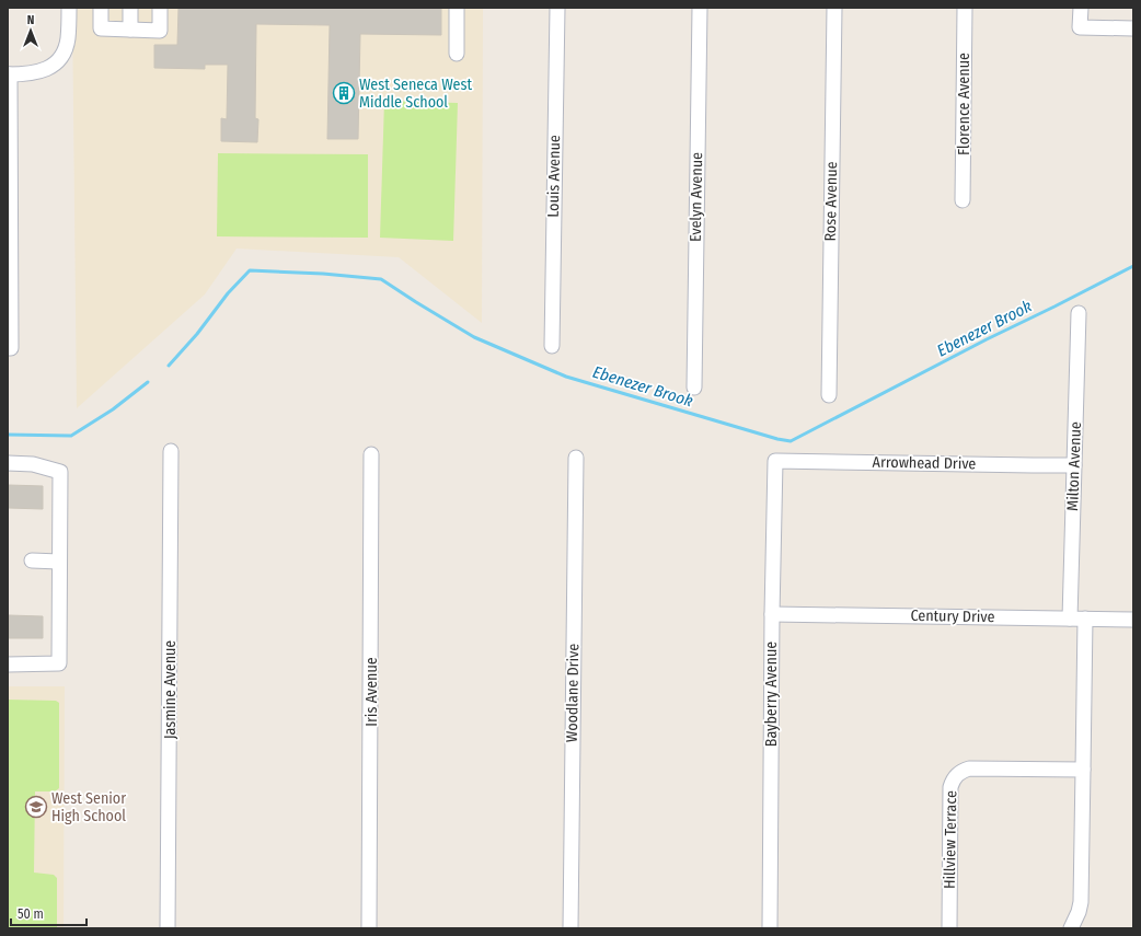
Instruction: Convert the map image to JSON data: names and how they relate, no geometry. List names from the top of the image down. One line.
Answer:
{"streets":{"street":["Florence Avenue","Louis Avenue","Evelyn Avenue","Rose Avenue","Arrowhead Drive","Milton Avenue","Century Drive","Jasmine Avenue","Iris Avenue","Woodlane Drive","Bayberry Avenue","Hillview Terrace"]},"crossings":[["Arrowhead Drive","Milton Avenue"],["Arrowhead Drive","Bayberry Avenue"],["Milton Avenue","Century Drive"],["Century Drive","Bayberry Avenue"]],"water":["Ebenezer Brook"],"places":{"building":["West Seneca West Middle School"],"school or university":["West Senior High School"]},"scale_bar":"50 m","north":"top"}
